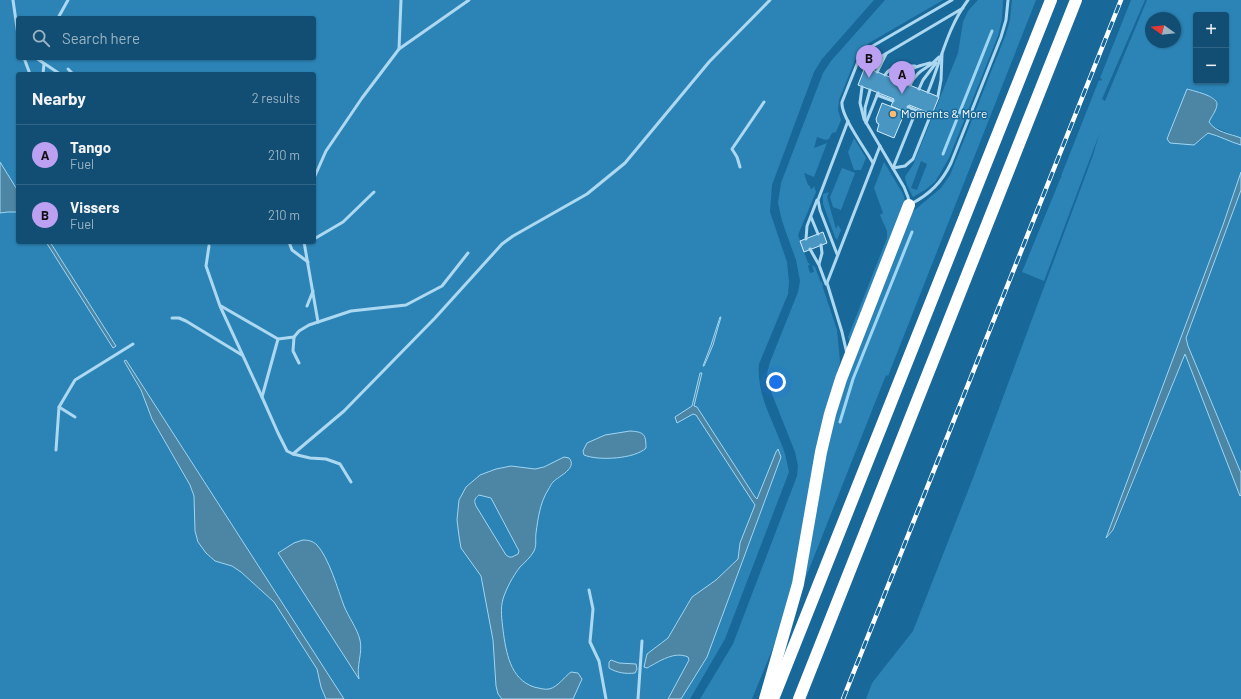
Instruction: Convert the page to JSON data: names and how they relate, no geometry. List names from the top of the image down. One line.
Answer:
{"places":["Moments & More"],"north":"left","page":{"map_buttons":["+","−"],"search":"Search here","pins":["B","A"],"heading":["Nearby","2 results"],"list":[{"mark":"A","name":"Tango","note":"Fuel","value":"210 m"},{"mark":"B","name":"Vissers","note":"Fuel","value":"210 m"}]}}
